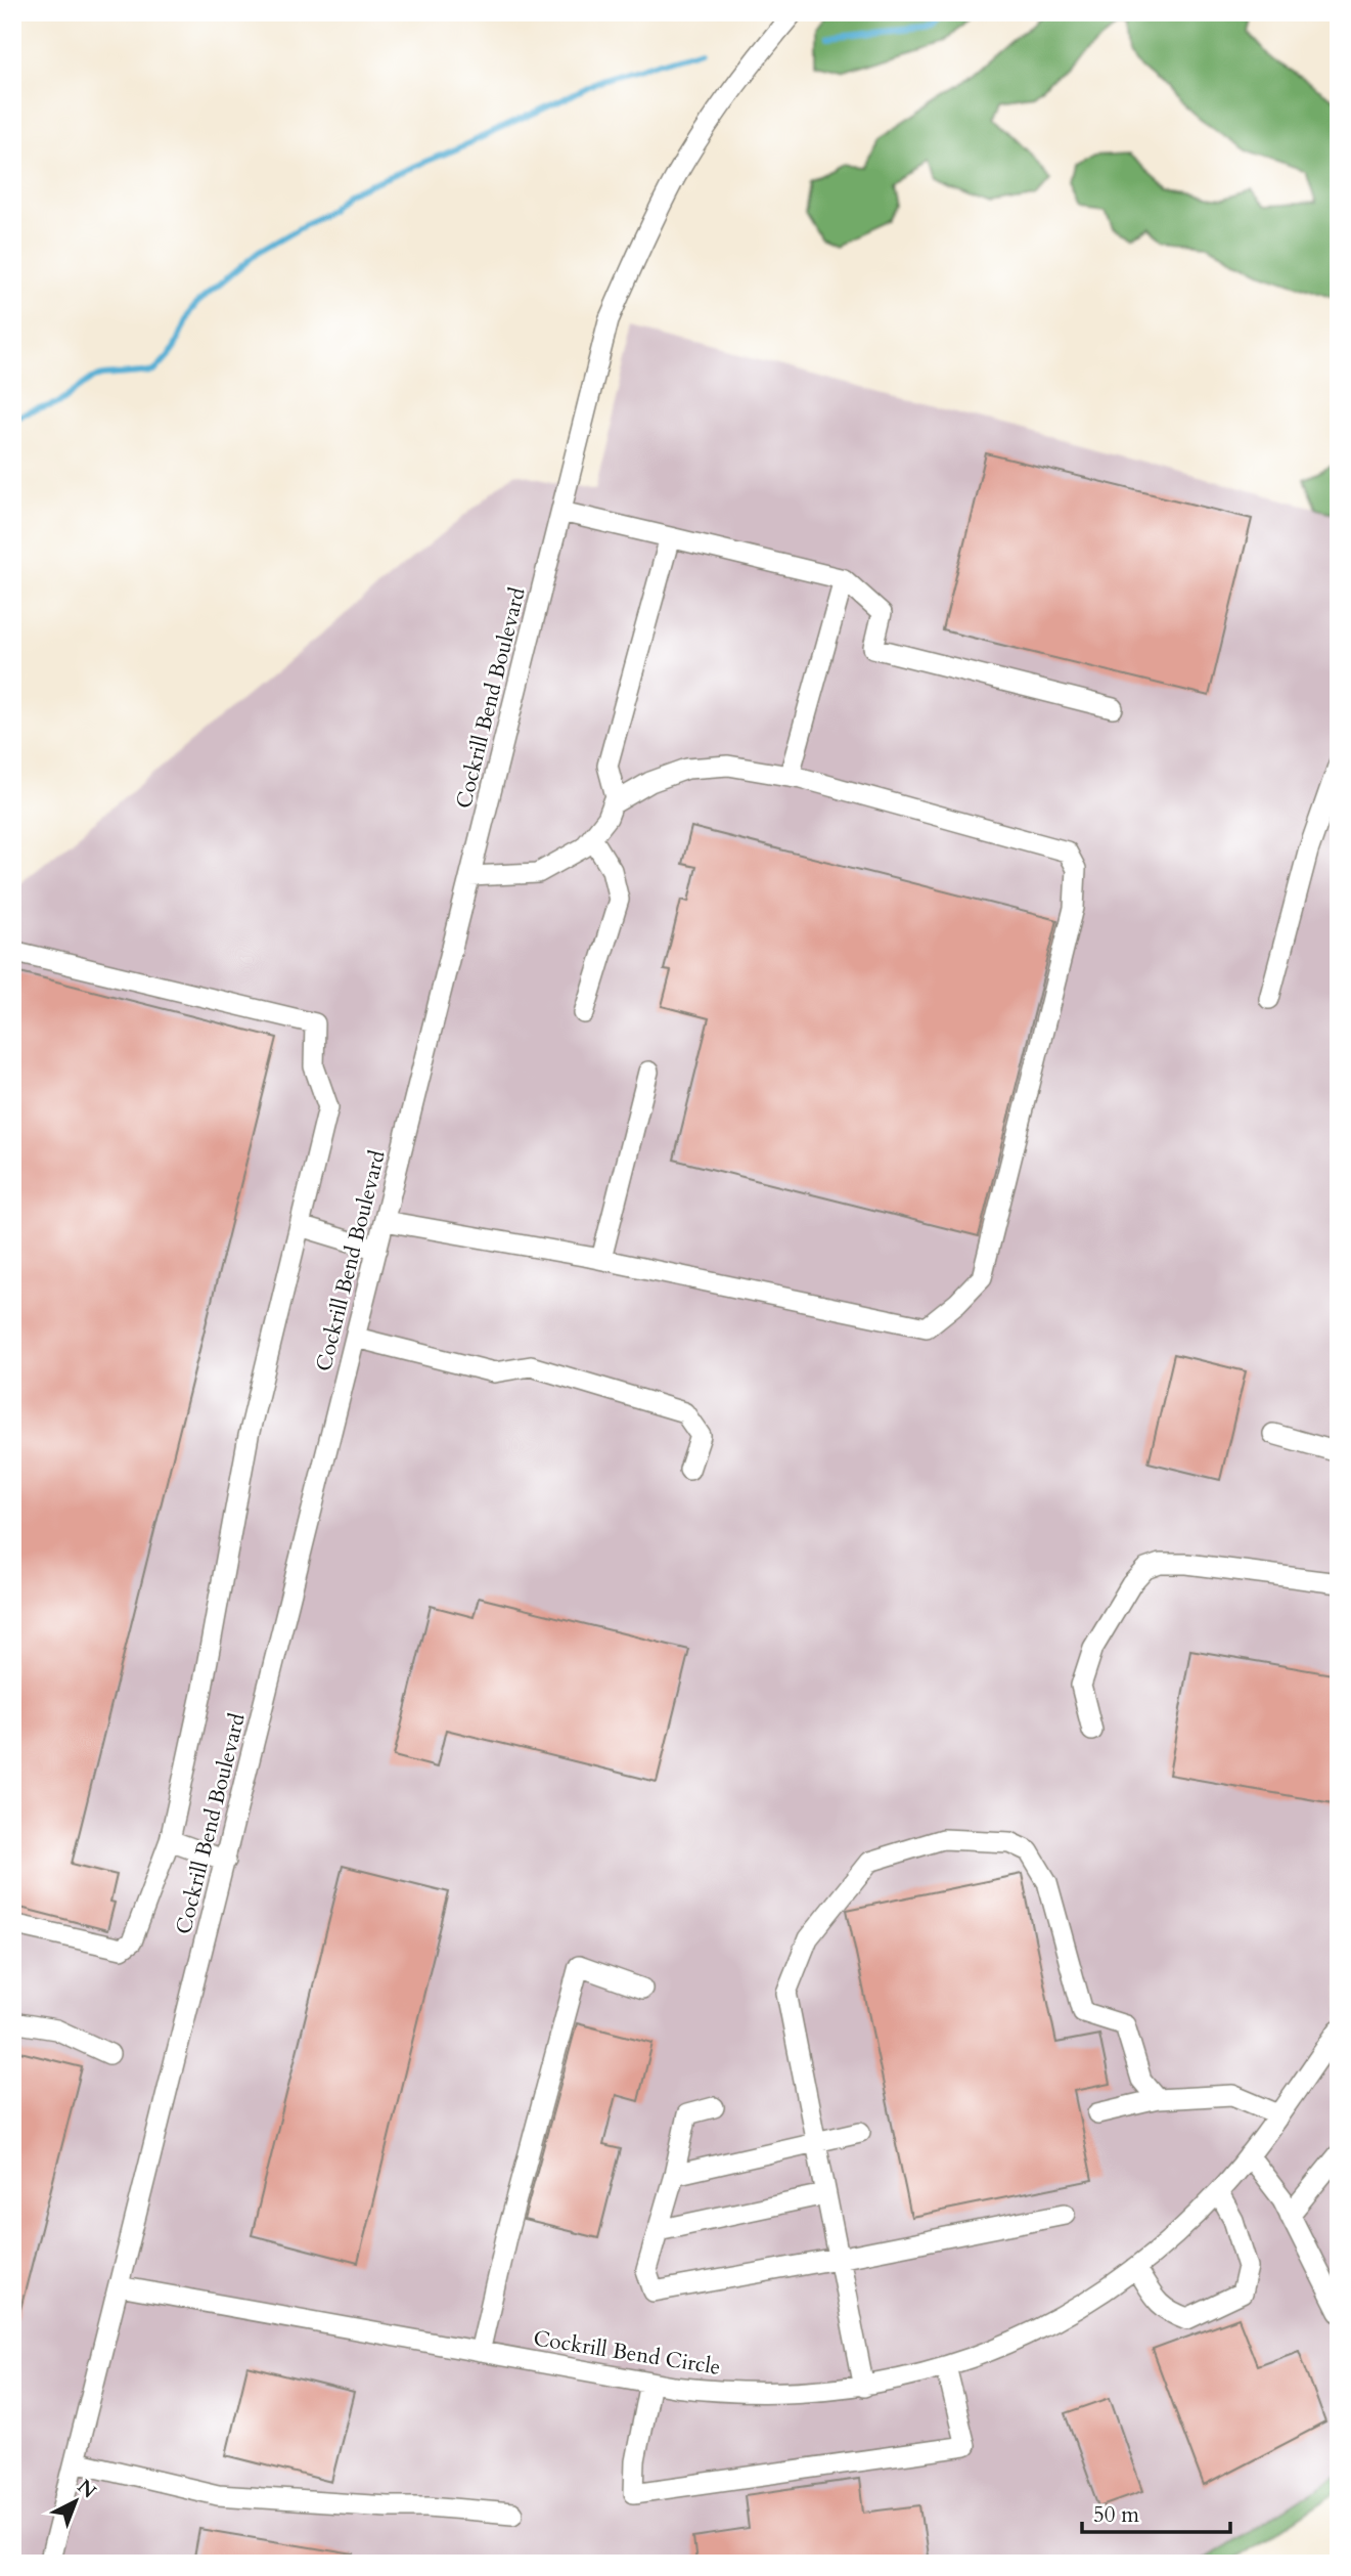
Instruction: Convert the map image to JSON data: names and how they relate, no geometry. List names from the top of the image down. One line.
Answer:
{"streets":{"street":["Cockrill Bend Boulevard","Cockrill Bend Circle"]},"crossings":[["Cockrill Bend Boulevard","Cockrill Bend Circle"]],"scale_bar":"50 m","north":"top right"}
